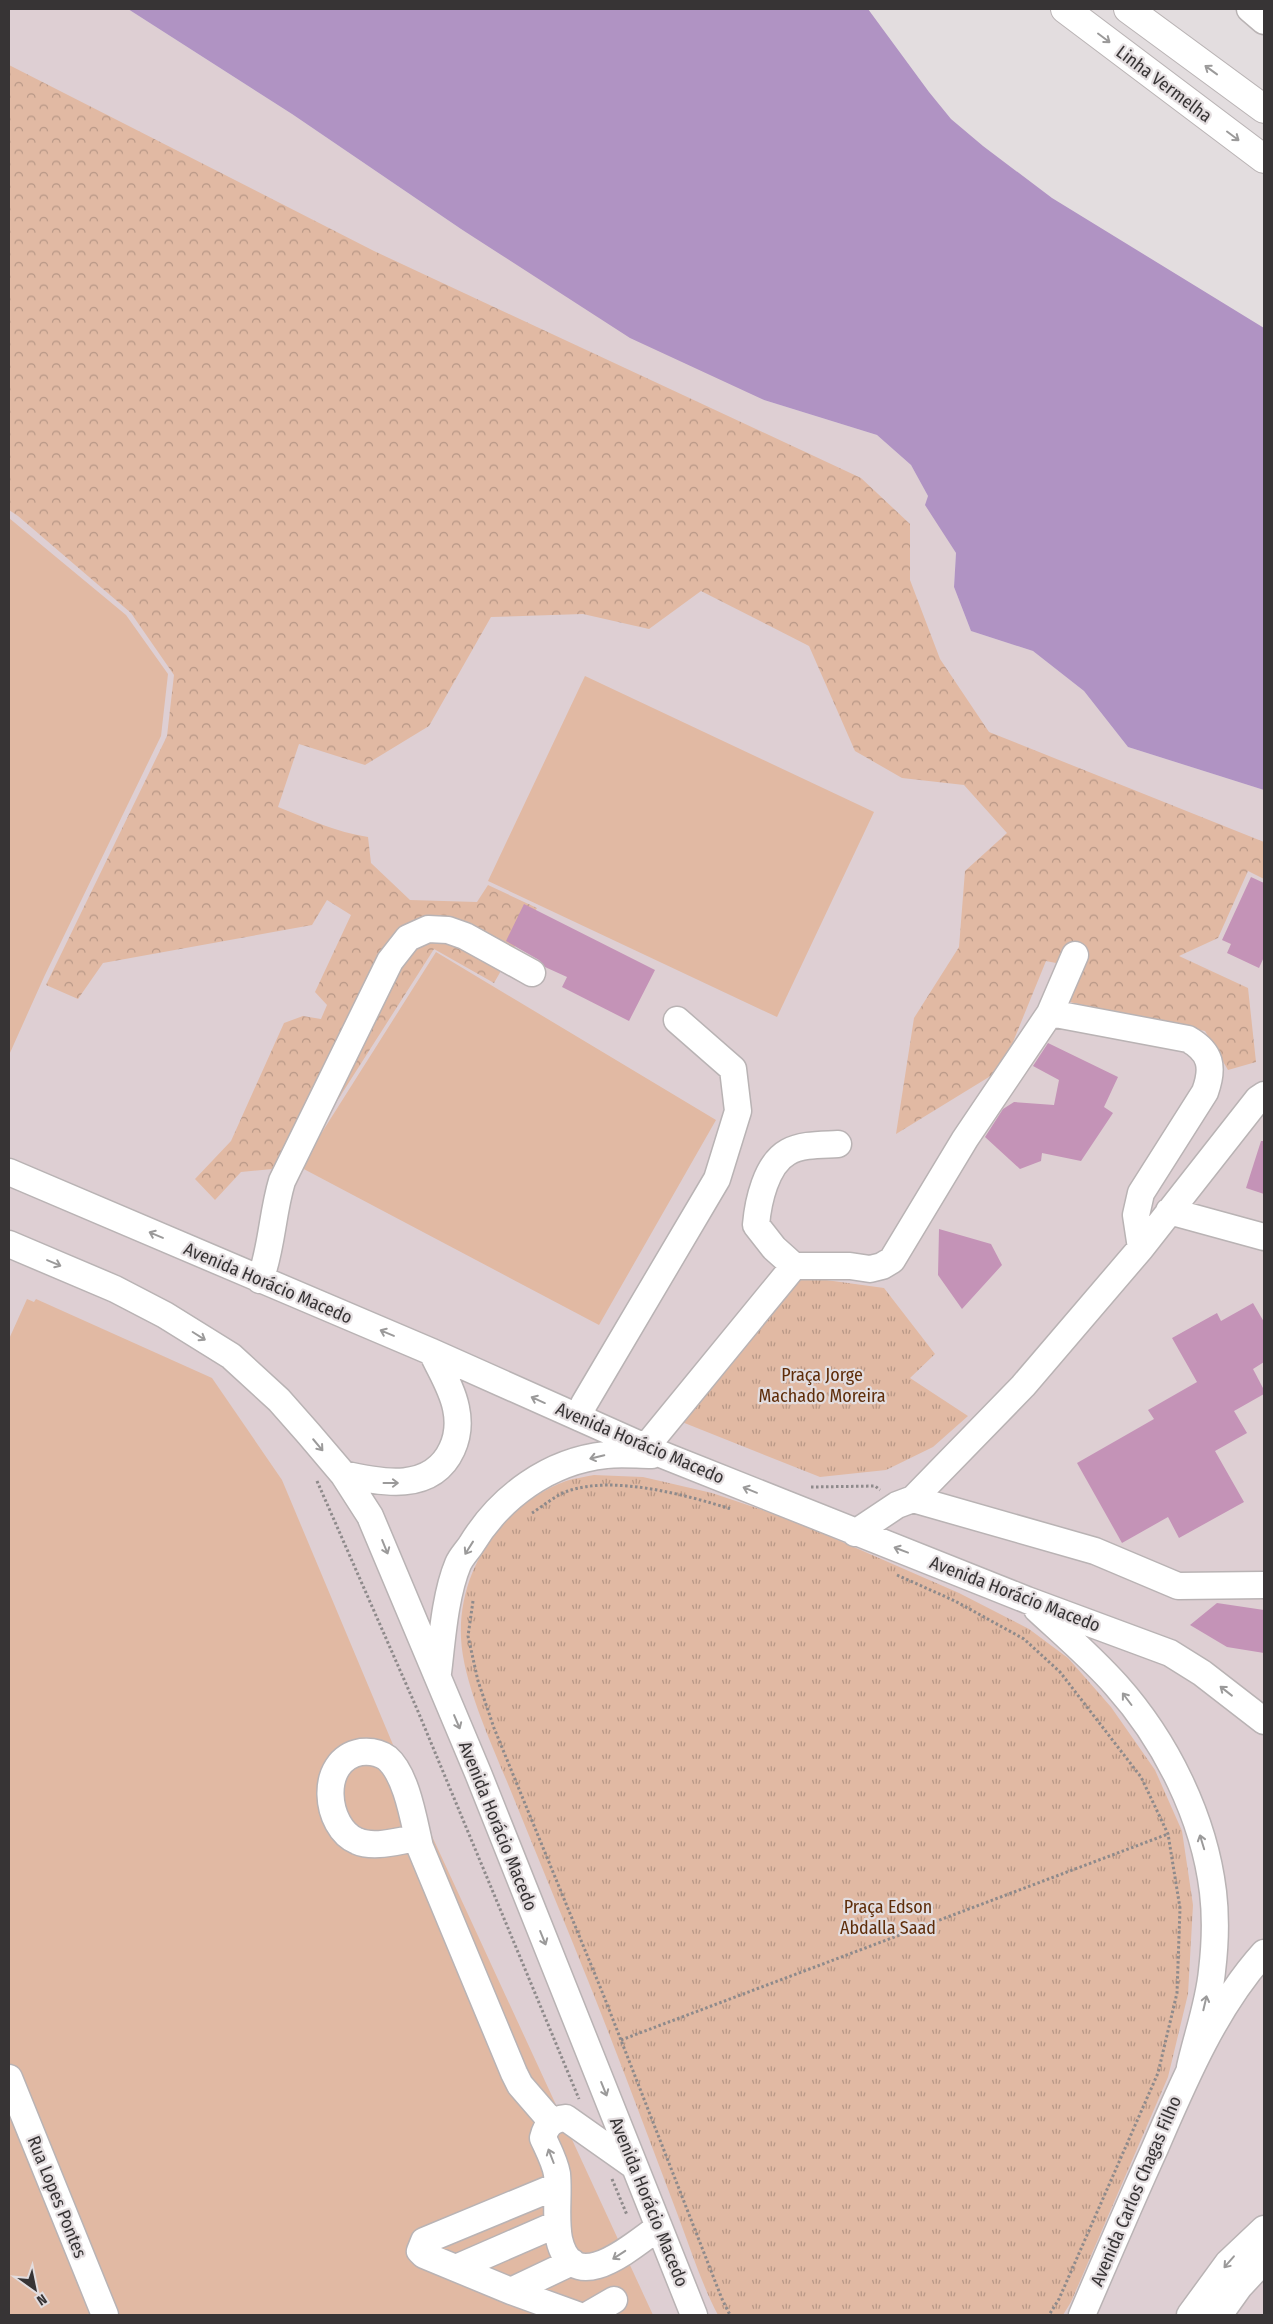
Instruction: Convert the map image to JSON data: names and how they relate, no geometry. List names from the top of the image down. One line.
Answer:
{"streets":{"highway":["Linha Vermelha"],"street":["Avenida Horácio Macedo","Avenida Carlos Chagas Filho","Rua Lopes Pontes"]},"crossings":[["Avenida Horácio Macedo","Avenida Carlos Chagas Filho"]],"one_way":["Avenida Carlos Chagas Filho"],"parks":["Praça Jorge Machado Moreira","Praça Edson Abdalla Saad"],"north":"bottom right"}
